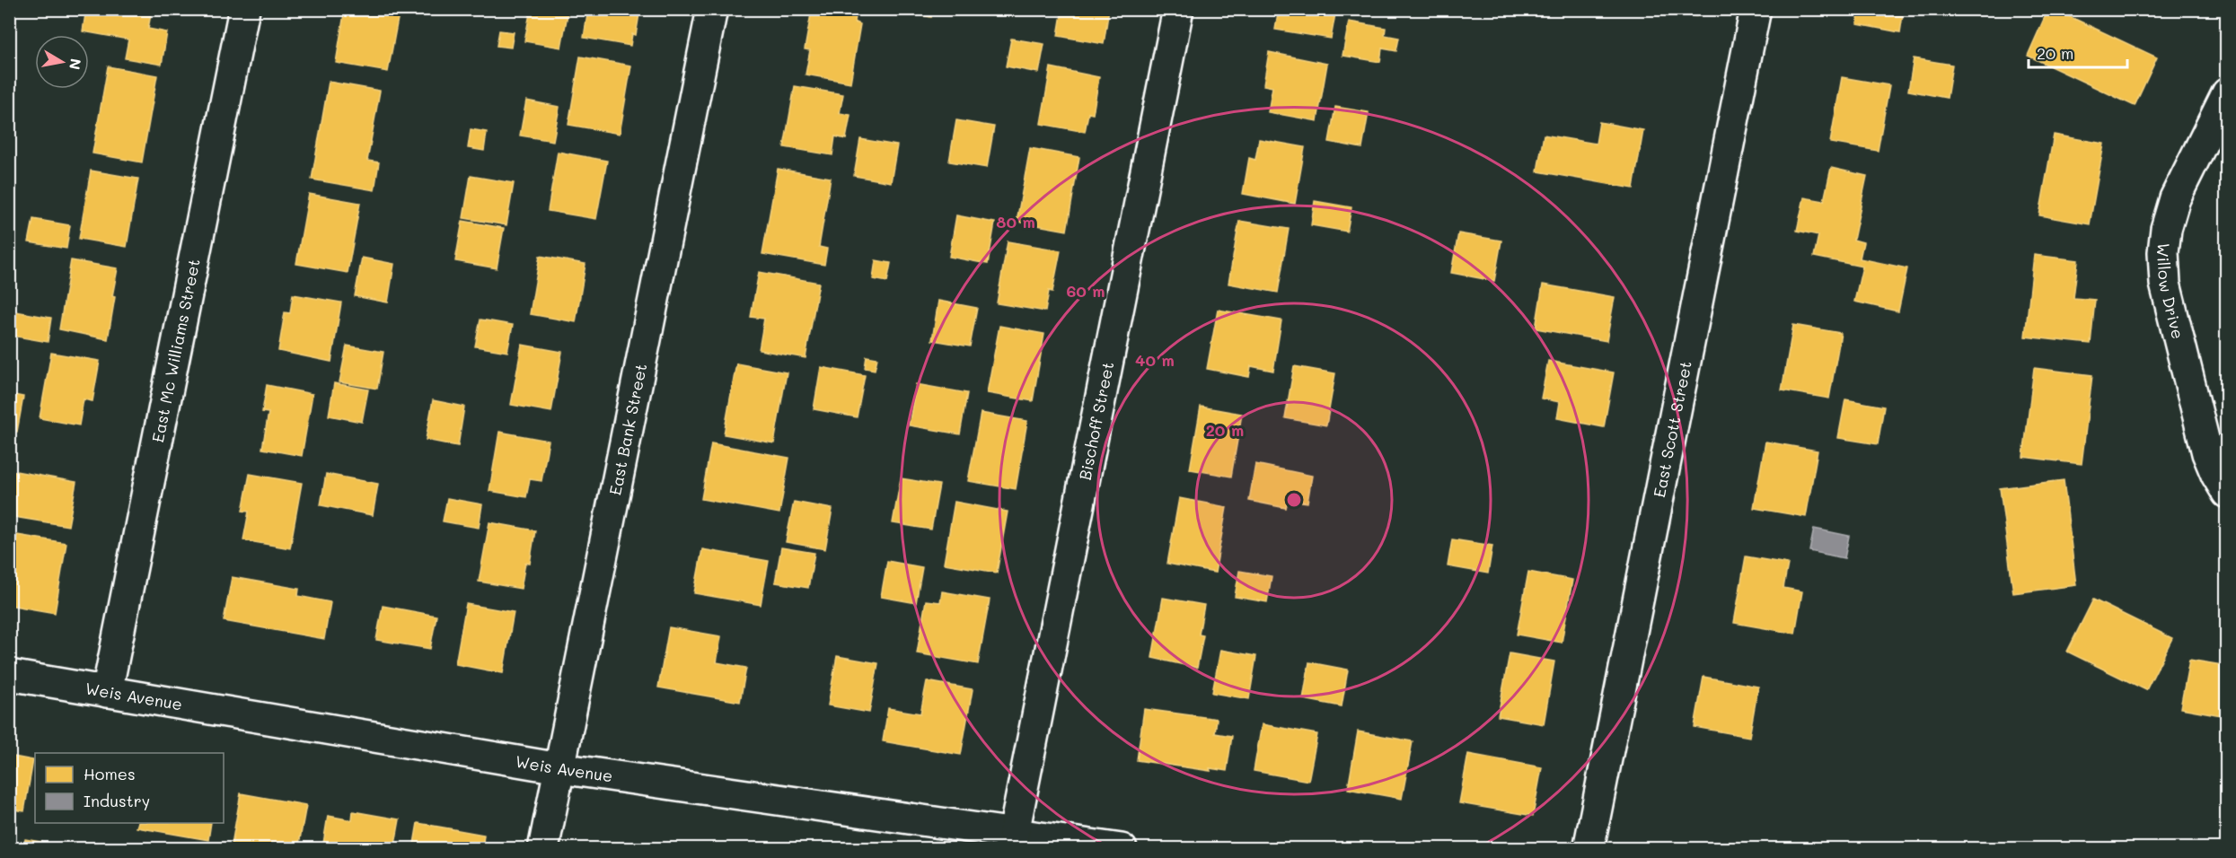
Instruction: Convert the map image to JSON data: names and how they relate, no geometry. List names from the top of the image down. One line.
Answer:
{"streets":{"street":["Willow Drive","East Mc Williams Street","Bischoff Street","East Bank Street","East Scott Street","Weis Avenue"]},"crossings":[["East Mc Williams Street","Weis Avenue"],["Bischoff Street","Weis Avenue"],["East Bank Street","Weis Avenue"]],"legend":["Homes","Industry"],"scale_bar":"20 m","north":"right","rings":["80 m","60 m","40 m","20 m"]}
